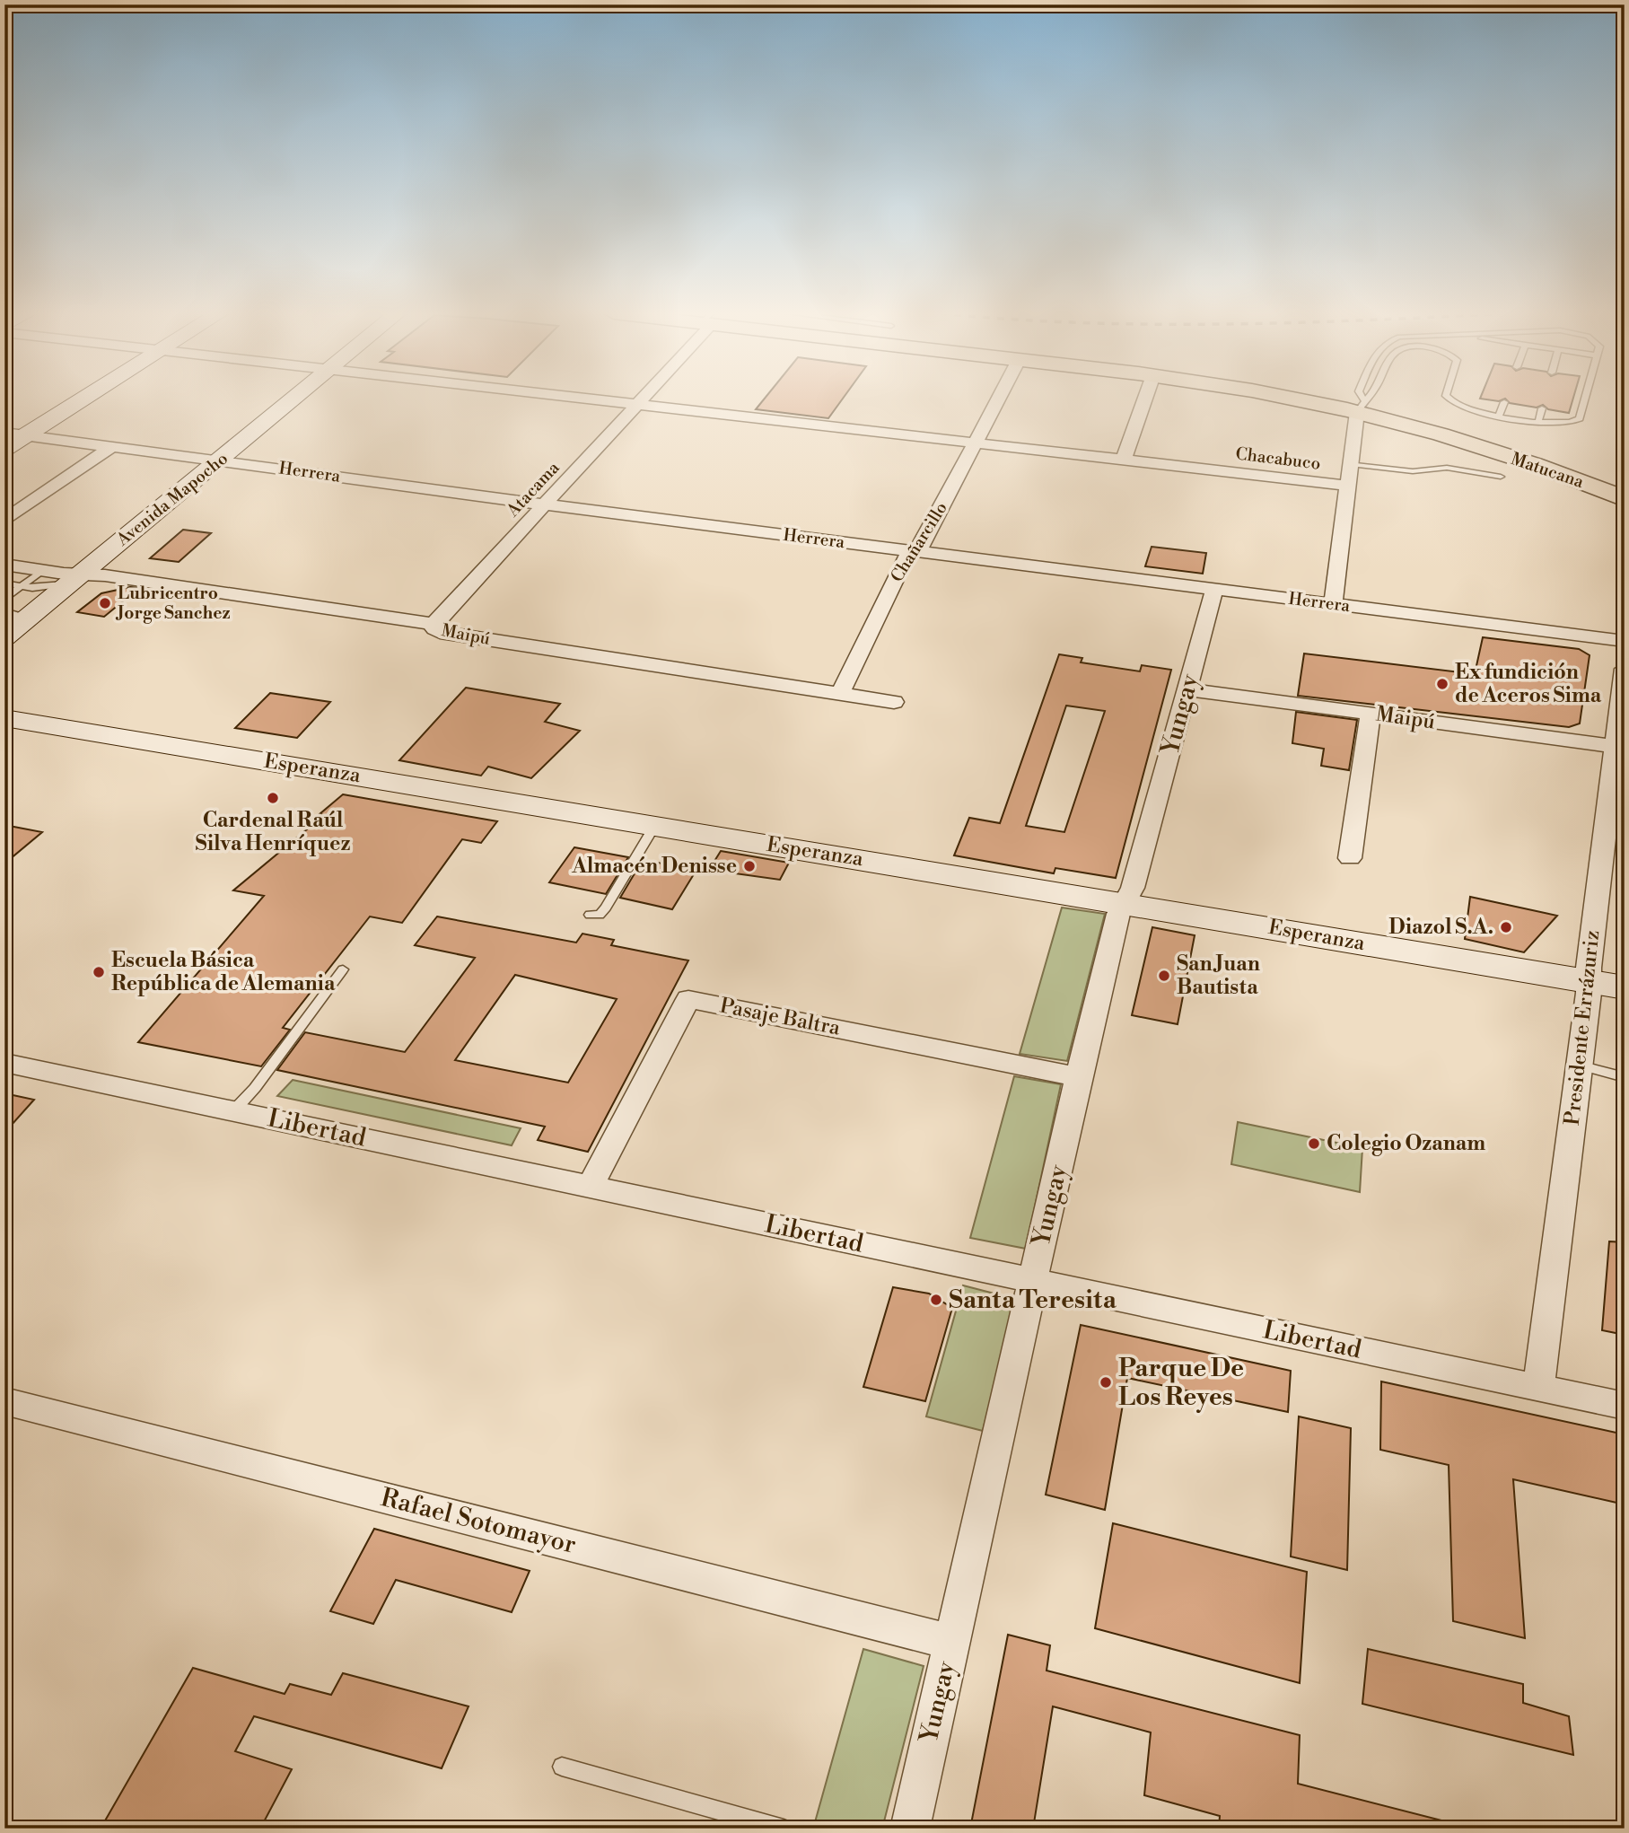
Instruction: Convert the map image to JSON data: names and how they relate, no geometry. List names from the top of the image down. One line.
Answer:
{"streets":{"main road":["Matucana","Avenida Mapocho","Esperanza"],"street":["Chacabuco","Herrera","Atacama","Chañarcillo","Maipú","Yungay","Pasaje Baltra","Presidente Errázuriz","Libertad","Rafael Sotomayor"]},"crossings":[["Chacabuco","Atacama"],["Chacabuco","Chañarcillo"],["Herrera","Atacama"],["Herrera","Avenida Mapocho"],["Herrera","Chañarcillo"],["Herrera","Yungay"],["Atacama","Maipú"],["Avenida Mapocho","Maipú"],["Chañarcillo","Maipú"],["Maipú","Yungay"],["Maipú","Presidente Errázuriz"],["Yungay","Esperanza"],["Yungay","Pasaje Baltra"],["Yungay","Libertad"],["Yungay","Rafael Sotomayor"],["Esperanza","Presidente Errázuriz"],["Pasaje Baltra","Libertad"],["Presidente Errázuriz","Libertad"]],"places":["Lubricentro Jorge Sanchez","Ex fundición de Aceros Sima","Cardenal Raúl Silva Henríquez","Almacén Denisse","Diazol S.A.","Escuela Básica República de Alemania","San Juan Bautista","Colegio Ozanam","Santa Teresita","Parque De Los Reyes"]}
